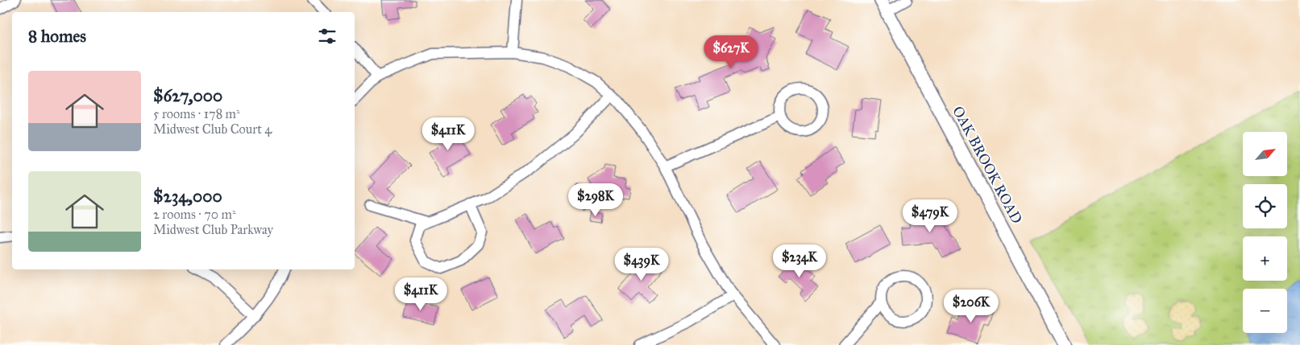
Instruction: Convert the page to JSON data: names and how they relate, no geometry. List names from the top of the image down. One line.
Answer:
{"streets":{"main road":["OAK BROOK ROAD"]},"north":"top right","page":{"heading":"8 homes","price":["$627K","$411K","$298K","$479K","$234K","$439K","$411K","$206K"],"list":[{"name":"$627,000","note":"5 rooms · 178 m² · Midwest Club Court 4"},{"name":"$234,000","note":"2 rooms · 70 m² · Midwest Club Parkway"}],"map_buttons":["+","−"]}}
